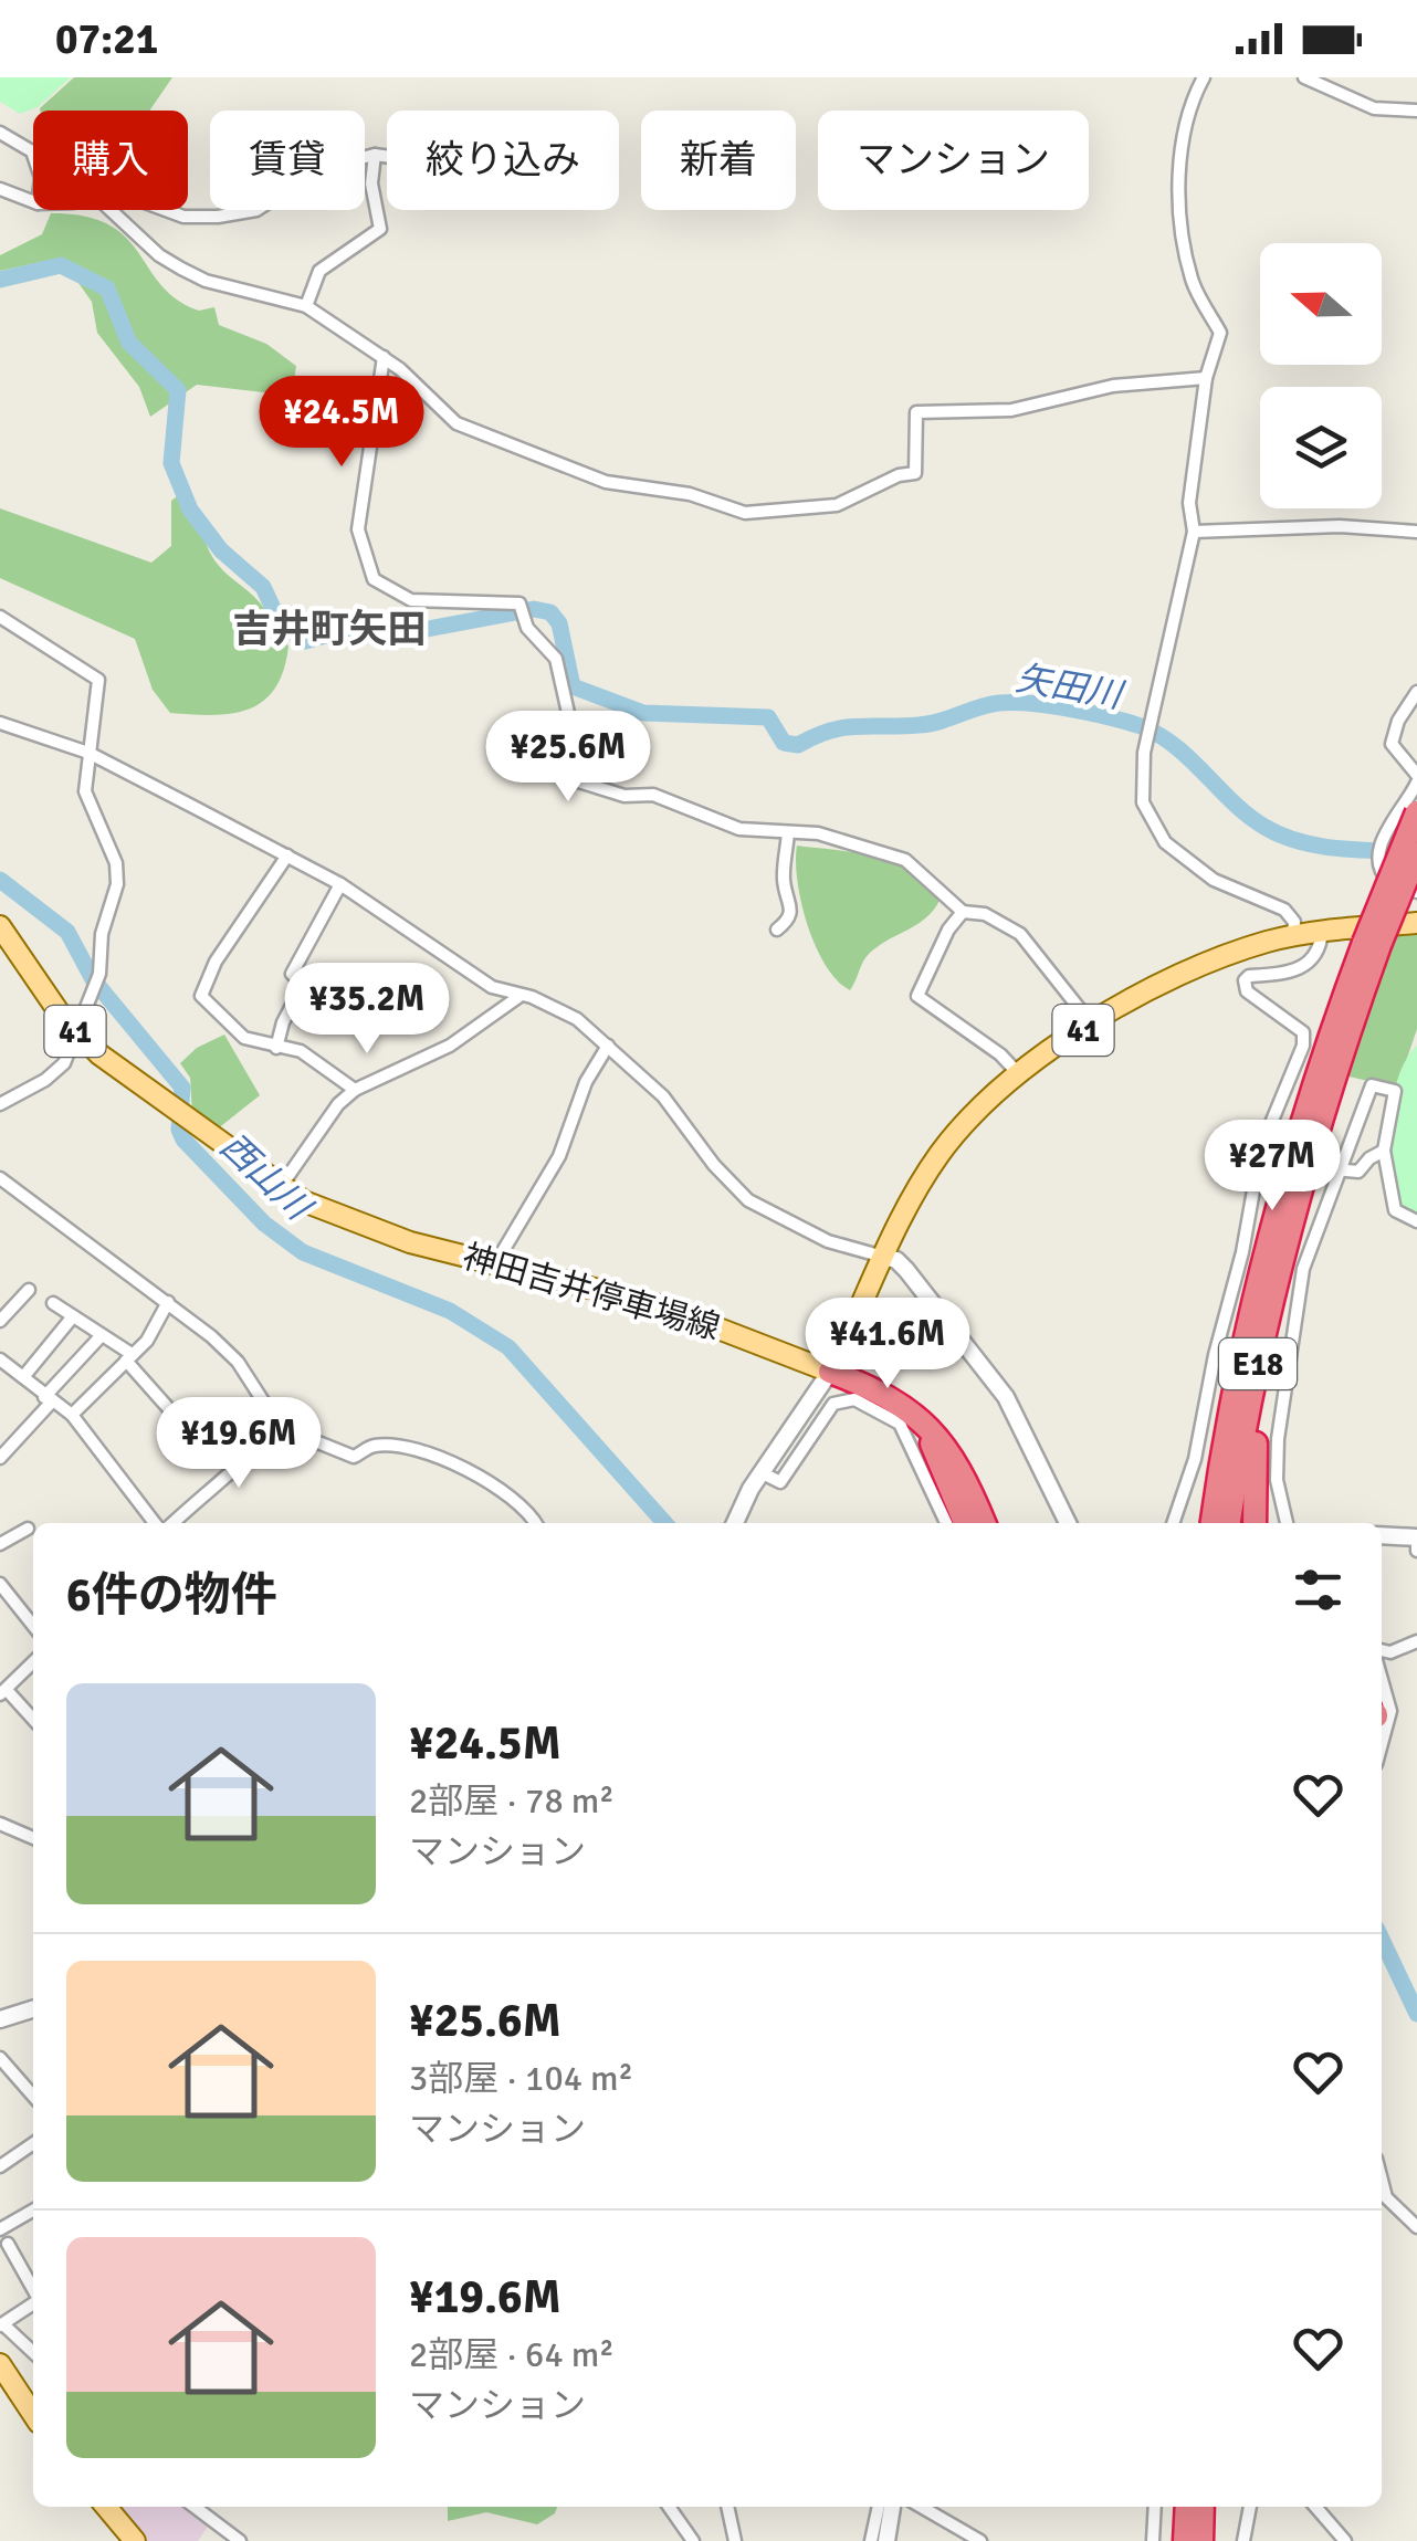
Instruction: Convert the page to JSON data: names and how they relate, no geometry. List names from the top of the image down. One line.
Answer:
{"streets":{"highway":["E18"],"main road":["41","神田吉井停車場線"]},"crossings":[["41","神田吉井停車場線"]],"districts":["吉井町矢田"],"water":["矢田川","西山川"],"north":"left","page":{"status":"07:21","chip":["購入","賃貸","絞り込み","新着","マンション"],"price":["¥24.5M","¥25.6M","¥35.2M","¥27M","¥41.6M","¥19.6M"],"heading":"6件の物件","list":[{"name":"¥24.5M","note":"2部屋 · 78 m² · マンション"},{"name":"¥25.6M","note":"3部屋 · 104 m² · マンション"},{"name":"¥19.6M","note":"2部屋 · 64 m² · マンション"}]}}
